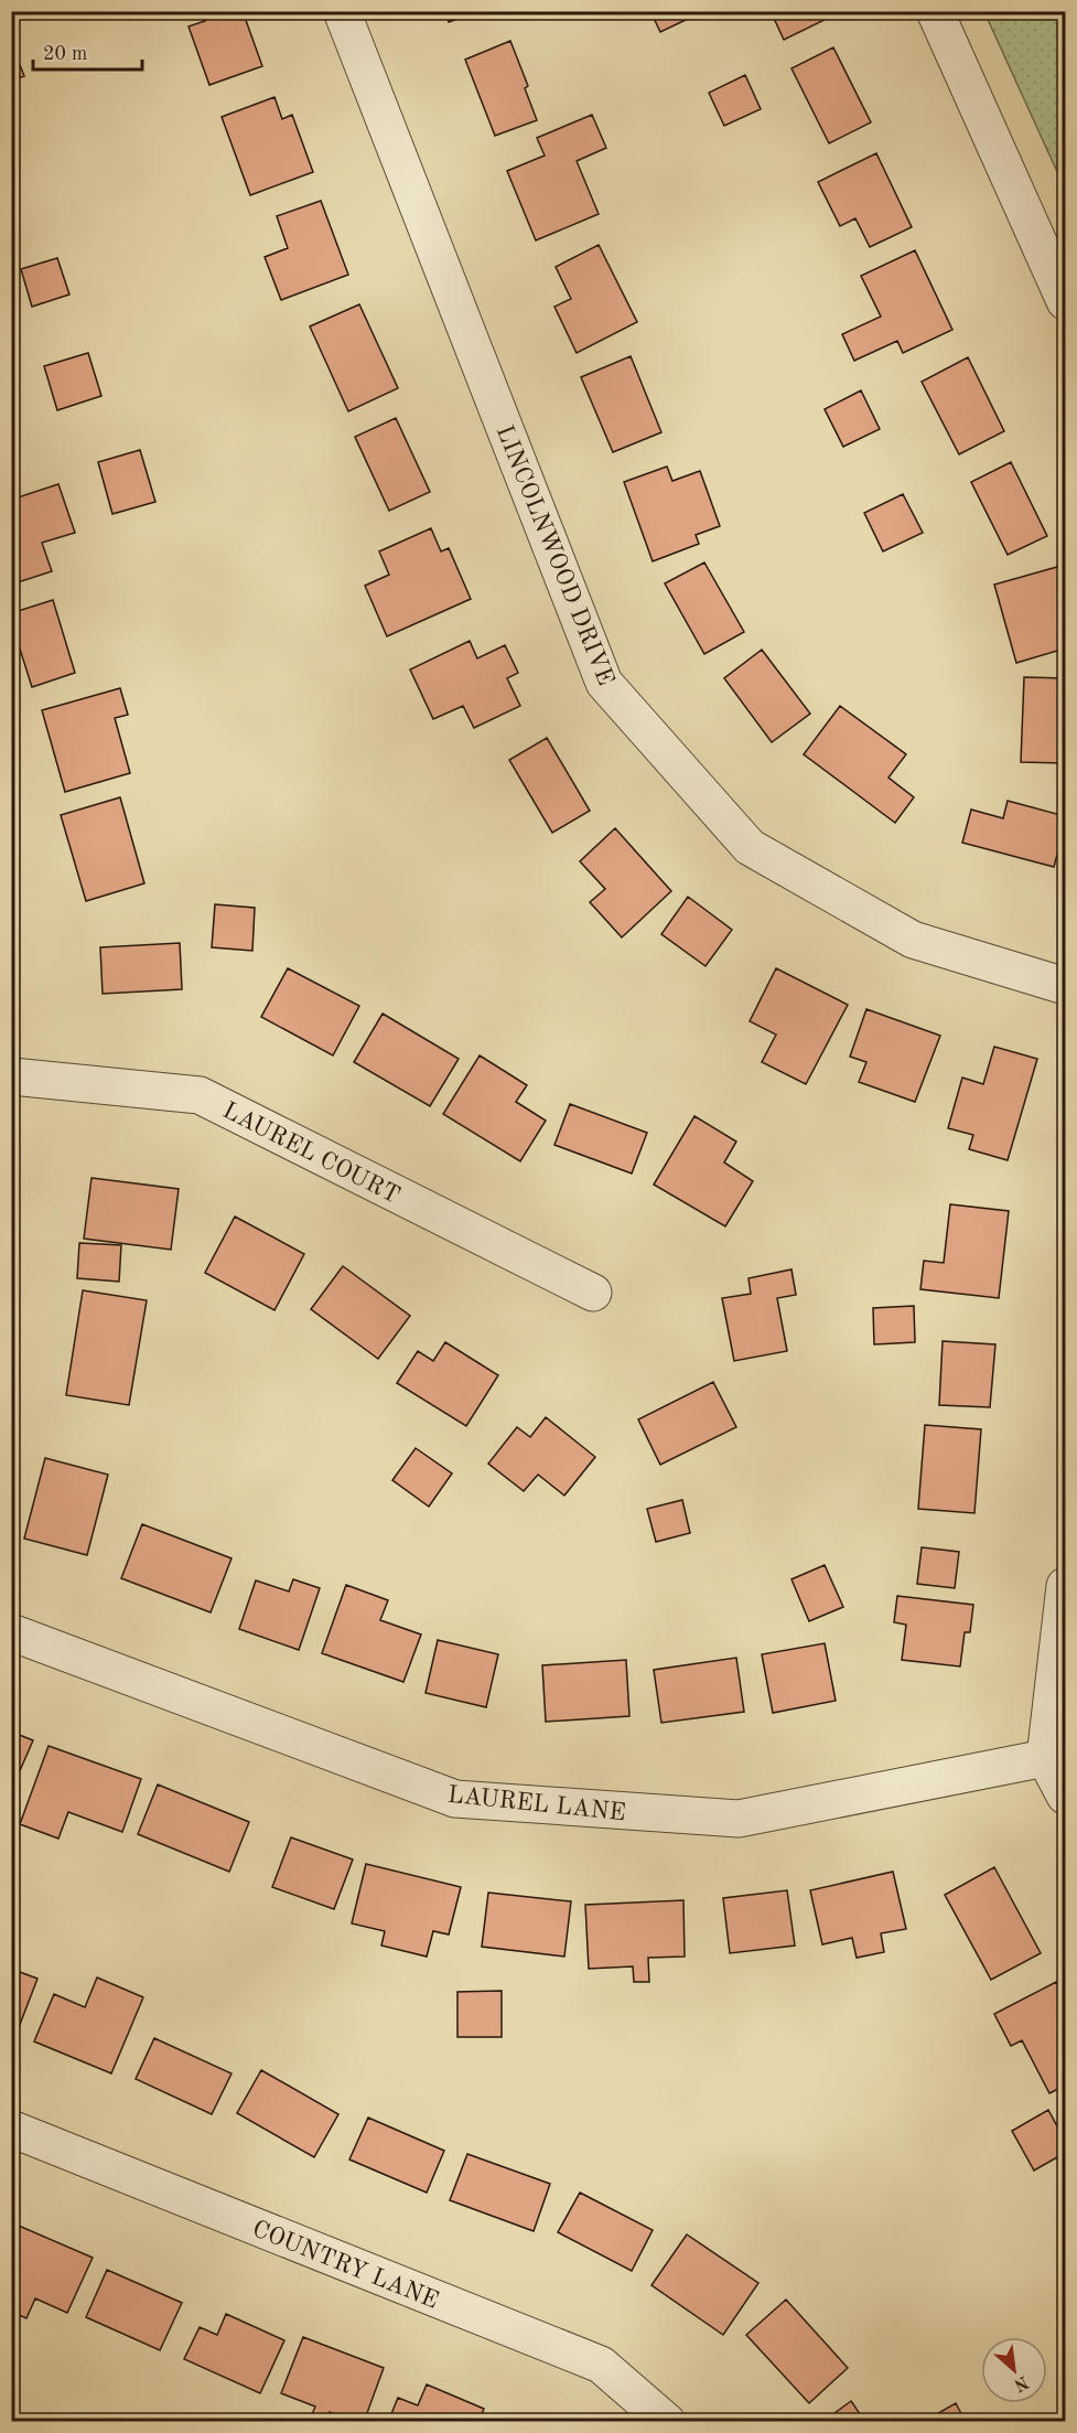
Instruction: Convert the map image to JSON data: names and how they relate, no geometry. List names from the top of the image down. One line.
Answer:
{"streets":{"street":["LINCOLNWOOD DRIVE","LAUREL COURT","LAUREL LANE","COUNTRY LANE"]},"scale_bar":"20 m","north":"bottom right"}
